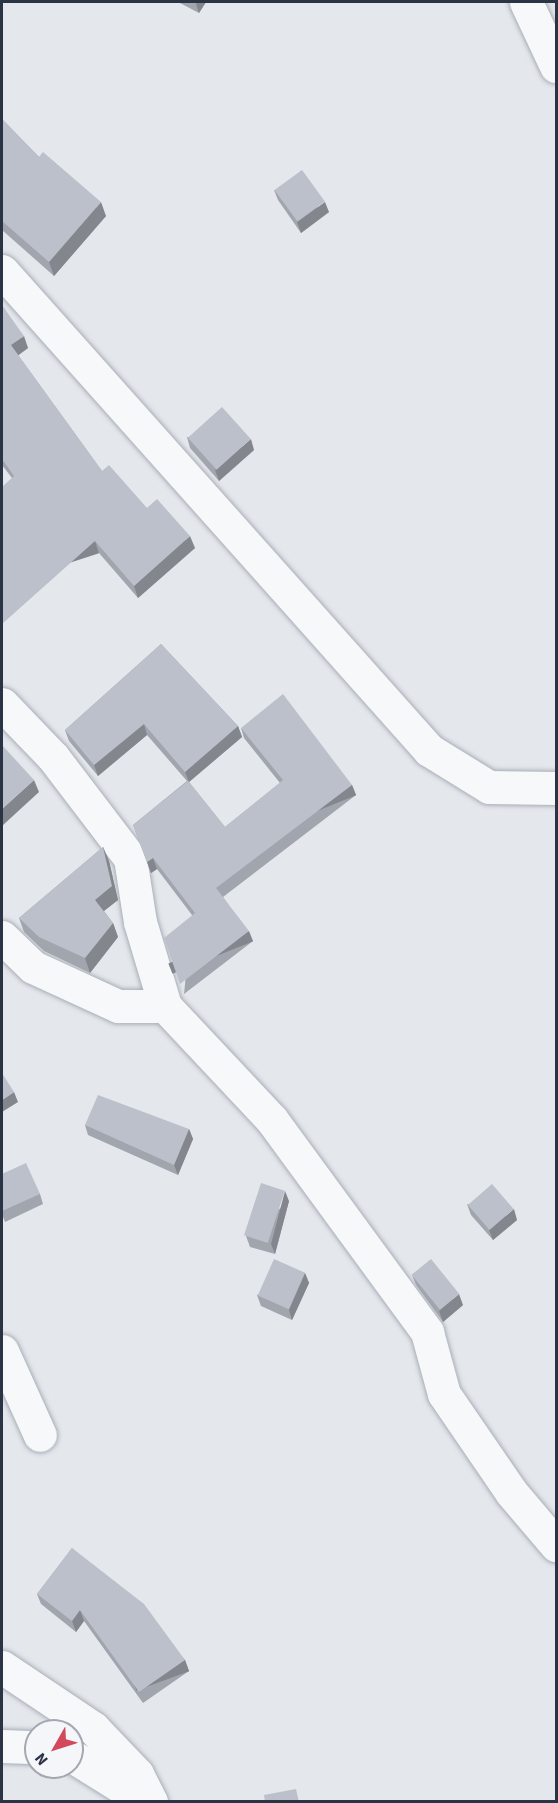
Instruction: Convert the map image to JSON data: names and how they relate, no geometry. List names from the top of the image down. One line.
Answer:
{"north":"bottom left"}
